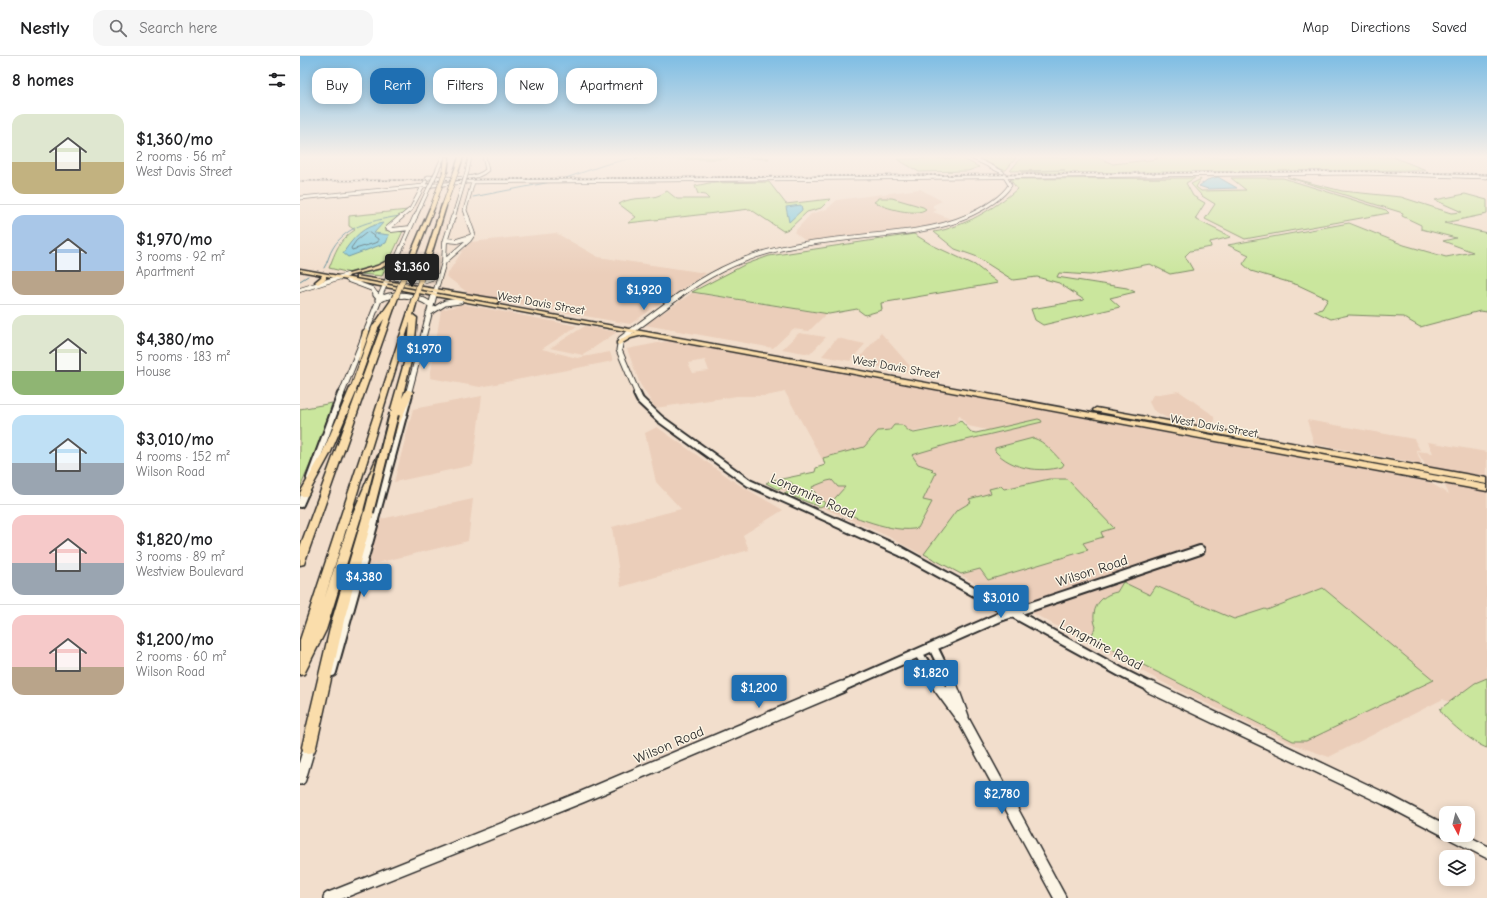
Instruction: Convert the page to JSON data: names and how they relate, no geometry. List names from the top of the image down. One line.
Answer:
{"streets":{"main road":["West Davis Street","Longmire Road","Wilson Road"]},"crossings":[["Longmire Road","Wilson Road"]],"north":"bottom","page":{"header":"Nestly","search":"Search here","nav":["Map","Directions","Saved"],"heading":"8 homes","chip":["Buy","Rent","Filters","New","Apartment"],"list":[{"name":"$1,360/mo","note":"2 rooms · 56 m² · West Davis Street"},{"name":"$1,970/mo","note":"3 rooms · 92 m² · Apartment"},{"name":"$4,380/mo","note":"5 rooms · 183 m² · House"},{"name":"$3,010/mo","note":"4 rooms · 152 m² · Wilson Road"},{"name":"$1,820/mo","note":"3 rooms · 89 m² · Westview Boulevard"},{"name":"$1,200/mo","note":"2 rooms · 60 m² · Wilson Road"}],"price":["$1,360","$1,920","$1,970","$4,380","$3,010","$1,820","$1,200","$2,780"]}}
